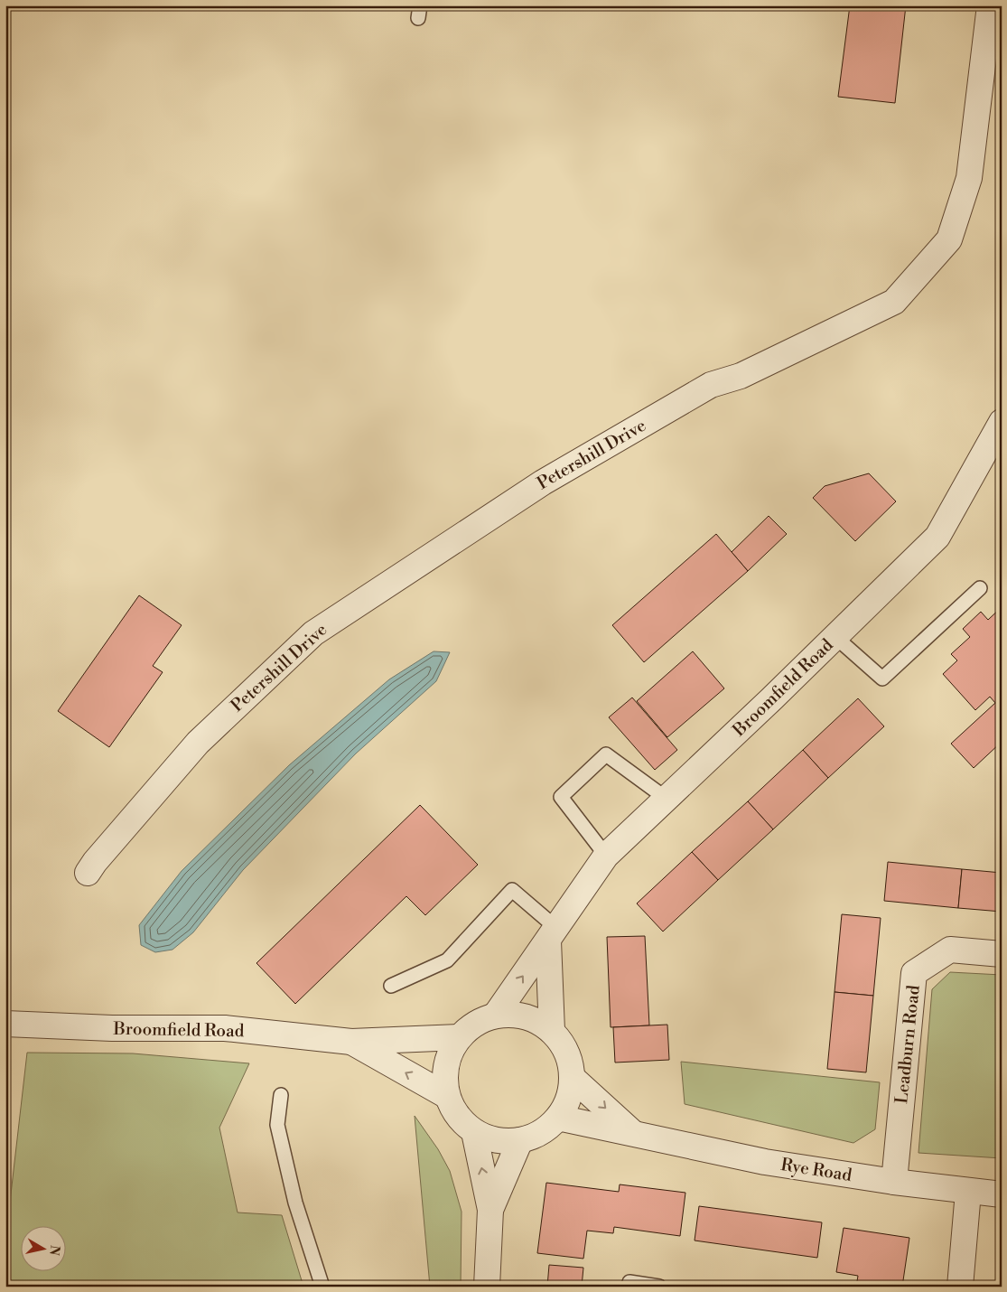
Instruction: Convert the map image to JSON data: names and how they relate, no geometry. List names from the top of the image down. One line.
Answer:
{"streets":{"street":["Petershill Drive","Broomfield Road","Leadburn Road","Rye Road"]},"crossings":[["Broomfield Road","Rye Road"],["Leadburn Road","Rye Road"]],"north":"right"}
